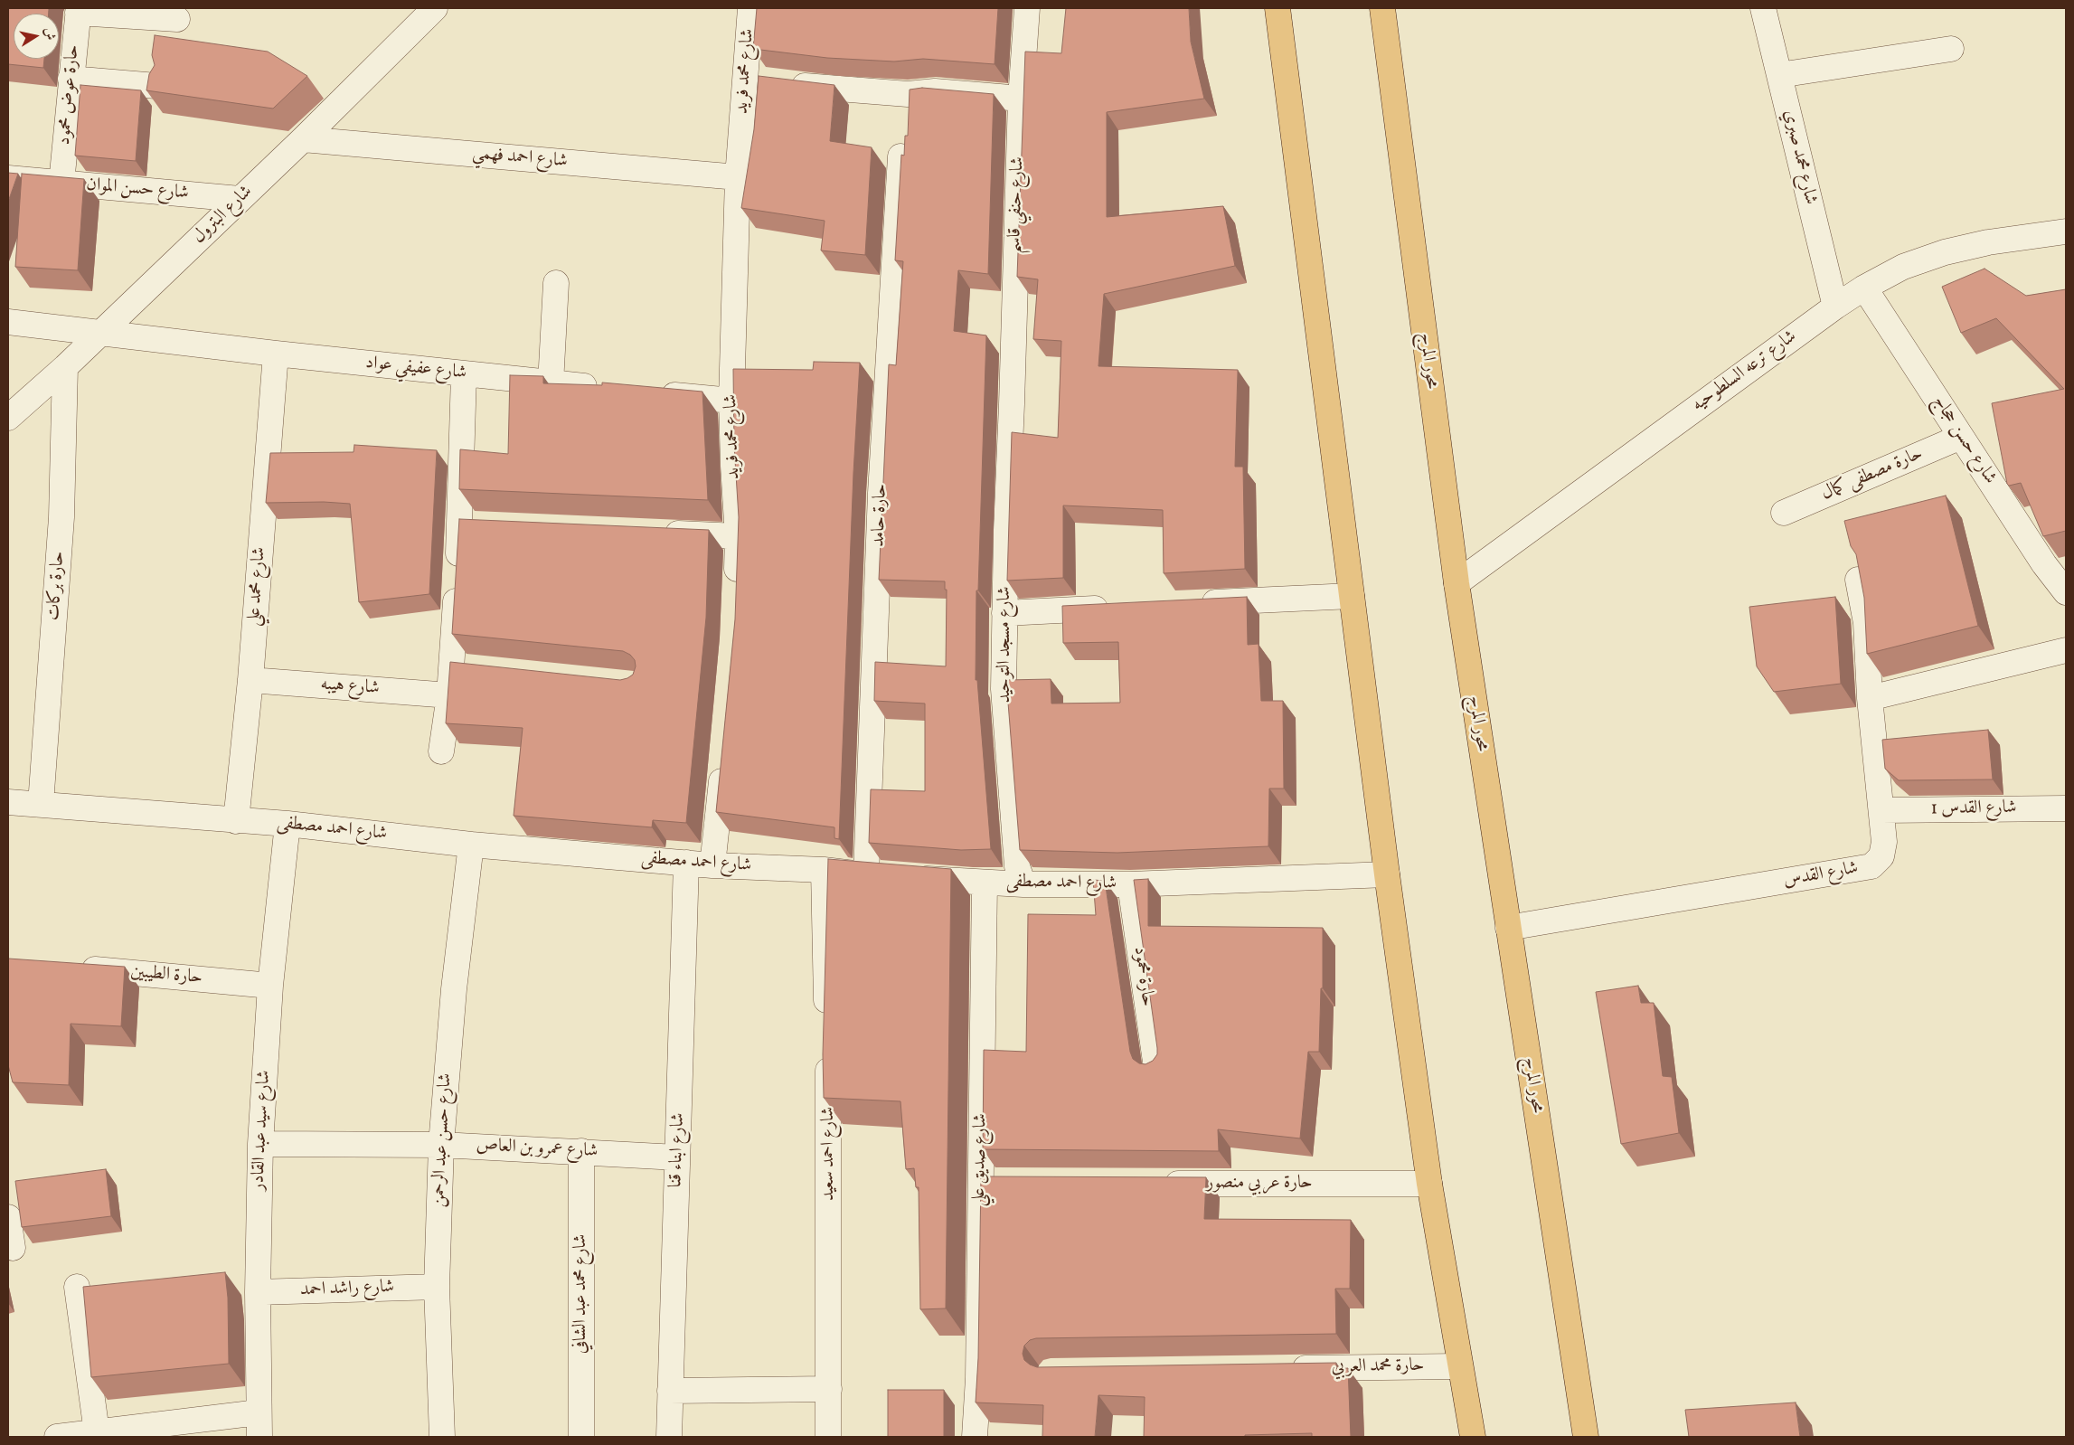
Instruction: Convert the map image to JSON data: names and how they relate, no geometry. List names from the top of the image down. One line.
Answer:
{"streets":{"main road":["محور المرج"],"street":["شارع محمد فريد","حارة عوض محمود","شارع محمد صبري","شارع احمد فهمي","شارع حسن الموان","شارع حنفي قاسم","شارع البترول","شارع عفيفي عواد","شارع ترعه السلطوحيه","شارع حسن حجاج","حارة مصطفى كمال","حارة حامد","حارة بركات","شارع محمد علي","شارع مسجد التوحيد","شارع هيبه","شارع القدس 1","شارع احمد مصطفى","شارع القدس","حارة الطيبين","حارة محمود","شارع سيد عبد القادر","شارع حسن عبد الرحمن","شارع عمرو بن العاص","شارع ابناء قنا","شارع احمد سعيد","شارع صديق علي","حارة عربي منصور","شارع راشد احمد","شارع محمد عبد الشافي","حارة محمد العربي"]},"crossings":[["شارع محمد فريد","شارع احمد فهمي"],["حارة عوض محمود","شارع حسن الموان"],["شارع محمد صبري","شارع ترعه السلطوحيه"],["شارع احمد فهمي","شارع البترول"],["شارع حسن الموان","شارع البترول"],["شارع حنفي قاسم","شارع مسجد التوحيد"],["شارع البترول","شارع عفيفي عواد"],["شارع البترول","حارة بركات"],["محور المرج","شارع ترعه السلطوحيه"],["محور المرج","شارع القدس"],["شارع عفيفي عواد","شارع محمد علي"],["شارع ترعه السلطوحيه","شارع حسن حجاج"],["شارع حسن حجاج","حارة مصطفى كمال"],["حارة حامد","شارع احمد مصطفى"],["حارة بركات","شارع احمد مصطفى"],["شارع محمد علي","شارع هيبه"],["شارع محمد علي","شارع احمد مصطفى"],["شارع مسجد التوحيد","شارع احمد مصطفى"],["شارع القدس 1","شارع القدس"],["شارع احمد مصطفى","حارة محمود"],["شارع احمد مصطفى","شارع سيد عبد القادر"],["شارع احمد مصطفى","شارع حسن عبد الرحمن"],["شارع احمد مصطفى","شارع ابناء قنا"],["شارع احمد مصطفى","شارع صديق علي"],["حارة الطيبين","شارع سيد عبد القادر"],["شارع سيد عبد القادر","شارع عمرو بن العاص"],["شارع سيد عبد القادر","شارع راشد احمد"],["شارع حسن عبد الرحمن","شارع عمرو بن العاص"],["شارع حسن عبد الرحمن","شارع راشد احمد"],["شارع عمرو بن العاص","شارع ابناء قنا"],["شارع عمرو بن العاص","شارع محمد عبد الشافي"]],"north":"right"}
